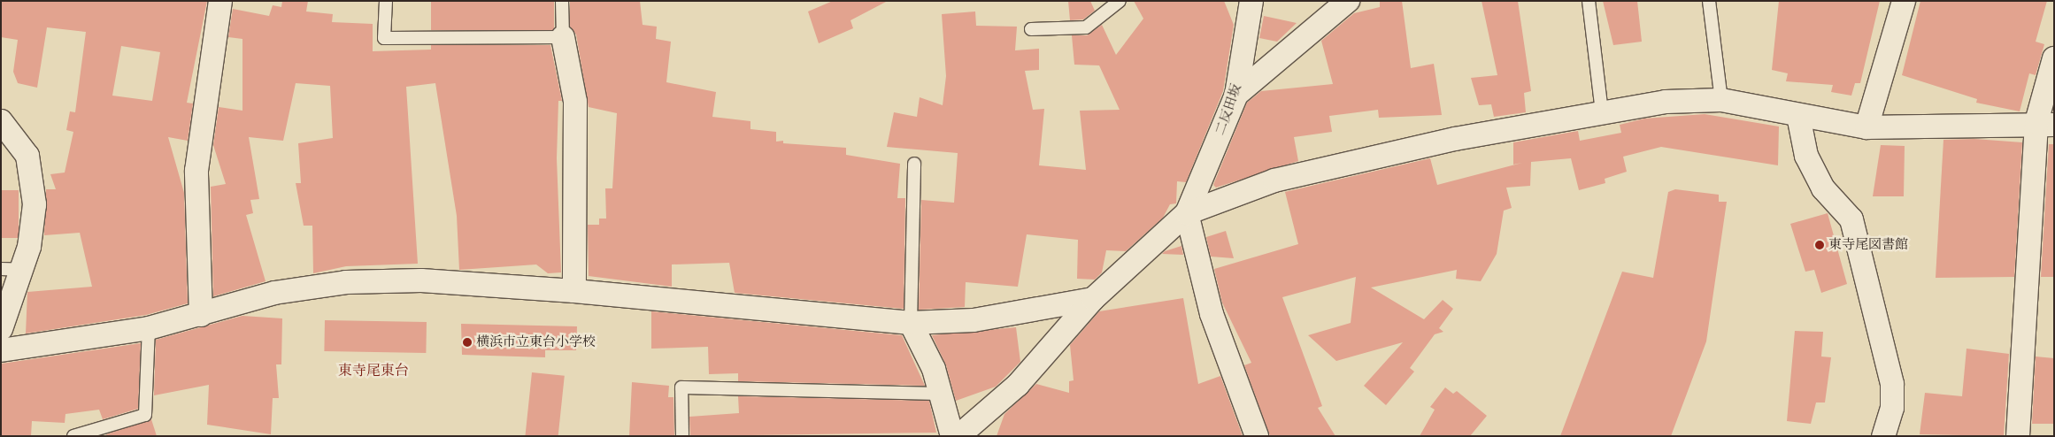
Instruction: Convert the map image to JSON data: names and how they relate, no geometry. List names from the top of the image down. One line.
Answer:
{"streets":{"street":["二反田坂"]},"districts":["東寺尾東台"],"places":["東寺尾図書館","横浜市立東台小学校"]}
